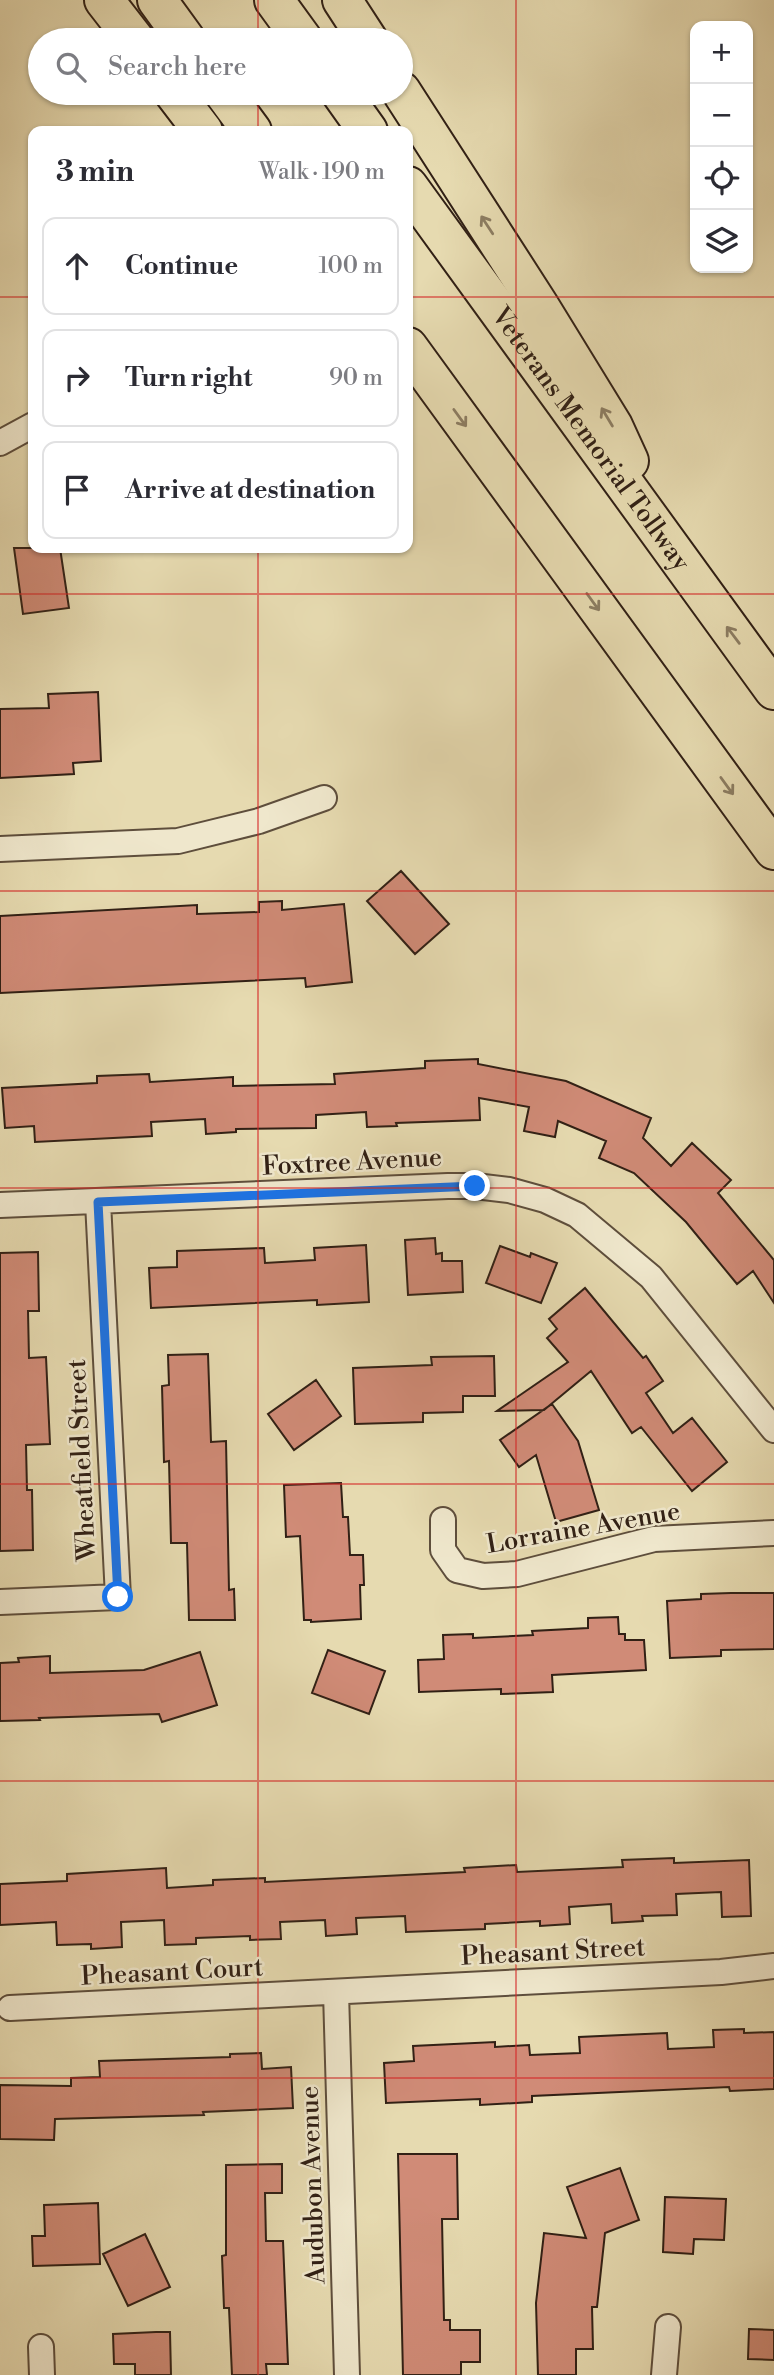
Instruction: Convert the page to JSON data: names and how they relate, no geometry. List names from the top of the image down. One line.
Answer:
{"streets":{"highway":["Veterans Memorial Tollway"],"street":["Foxtree Avenue","Wheatfield Street","Lorraine Avenue","Pheasant Street","Pheasant Court","Audubon Avenue"]},"crossings":[["Foxtree Avenue","Wheatfield Street"],["Pheasant Street","Pheasant Court"],["Pheasant Street","Audubon Avenue"],["Pheasant Court","Audubon Avenue"]],"page":{"map_buttons":["+","−"],"search":"Search here","heading":["3 min","Walk · 190 m"],"list":[["Continue","100 m"],["Turn right","90 m"],"Arrive at destination"]}}
